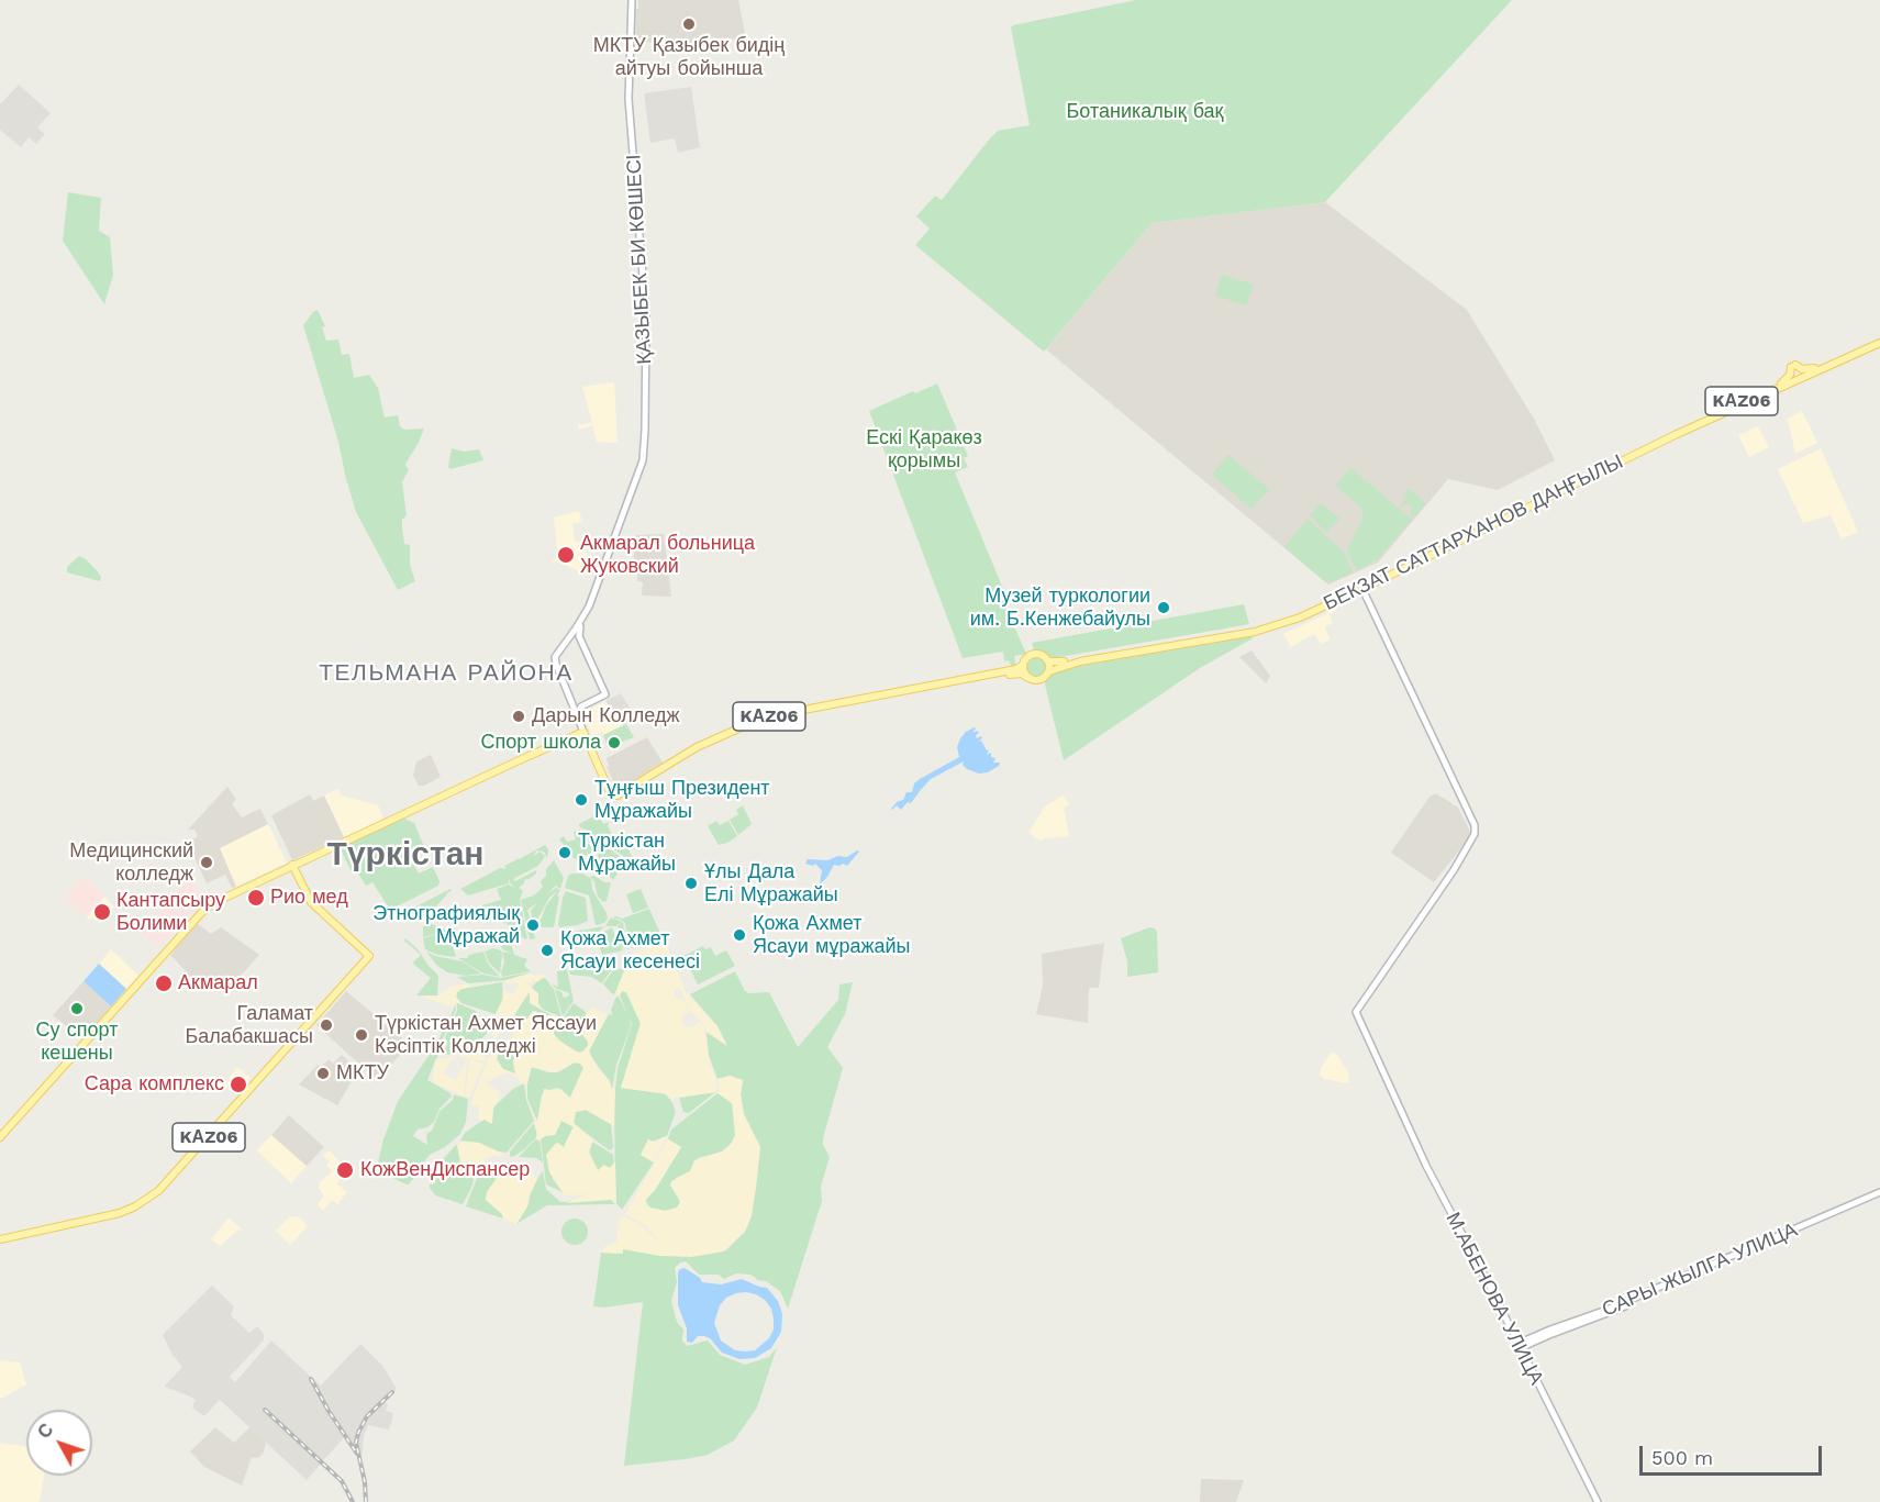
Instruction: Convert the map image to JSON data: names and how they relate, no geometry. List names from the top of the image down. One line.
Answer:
{"streets":{"main road":["ҚАЗЫБЕК БИ КӨШЕСІ","KАZ06","БЕКЗАТ САТТАРХАНОВ ДАҢҒЫЛЫ","САРЫ ЖЫЛГА УЛИЦА","М.АБЕНОВА УЛИЦА"]},"crossings":[["KАZ06","БЕКЗАТ САТТАРХАНОВ ДАҢҒЫЛЫ"],["БЕКЗАТ САТТАРХАНОВ ДАҢҒЫЛЫ","М.АБЕНОВА УЛИЦА"],["САРЫ ЖЫЛГА УЛИЦА","М.АБЕНОВА УЛИЦА"]],"districts":["ТЕЛЬМАНА РАЙОНА","Түркістан"],"parks":["Ботаникалық бақ","Ескі Қаракөз қорымы"],"places":["МКТУ Қазыбек бидің айтуы бойынша","Акмарал больница Жуковский","Музей туркологии им. Б.Кенжебайулы","Дарын Колледж","Спорт школа","Тұңғыш Президент Мұражайы","Түркістан Мұражайы","Медицинский колледж","Ұлы Дала Елі Мұражайы","Рио мед","Кантапсыру Болими","Этнографиялық Мұражай","Қожа Ахмет Ясауи мұражайы","Қожа Ахмет Ясауи кесенесі","Акмарал","Су спорт кешены","Галамат Балабакшасы","Түркістан Ахмет Яссауи Кәсіптік Колледжі","МКТУ","Сара комплекс","КожВенДиспансер"],"scale_bar":"500 m","north":"top left"}
